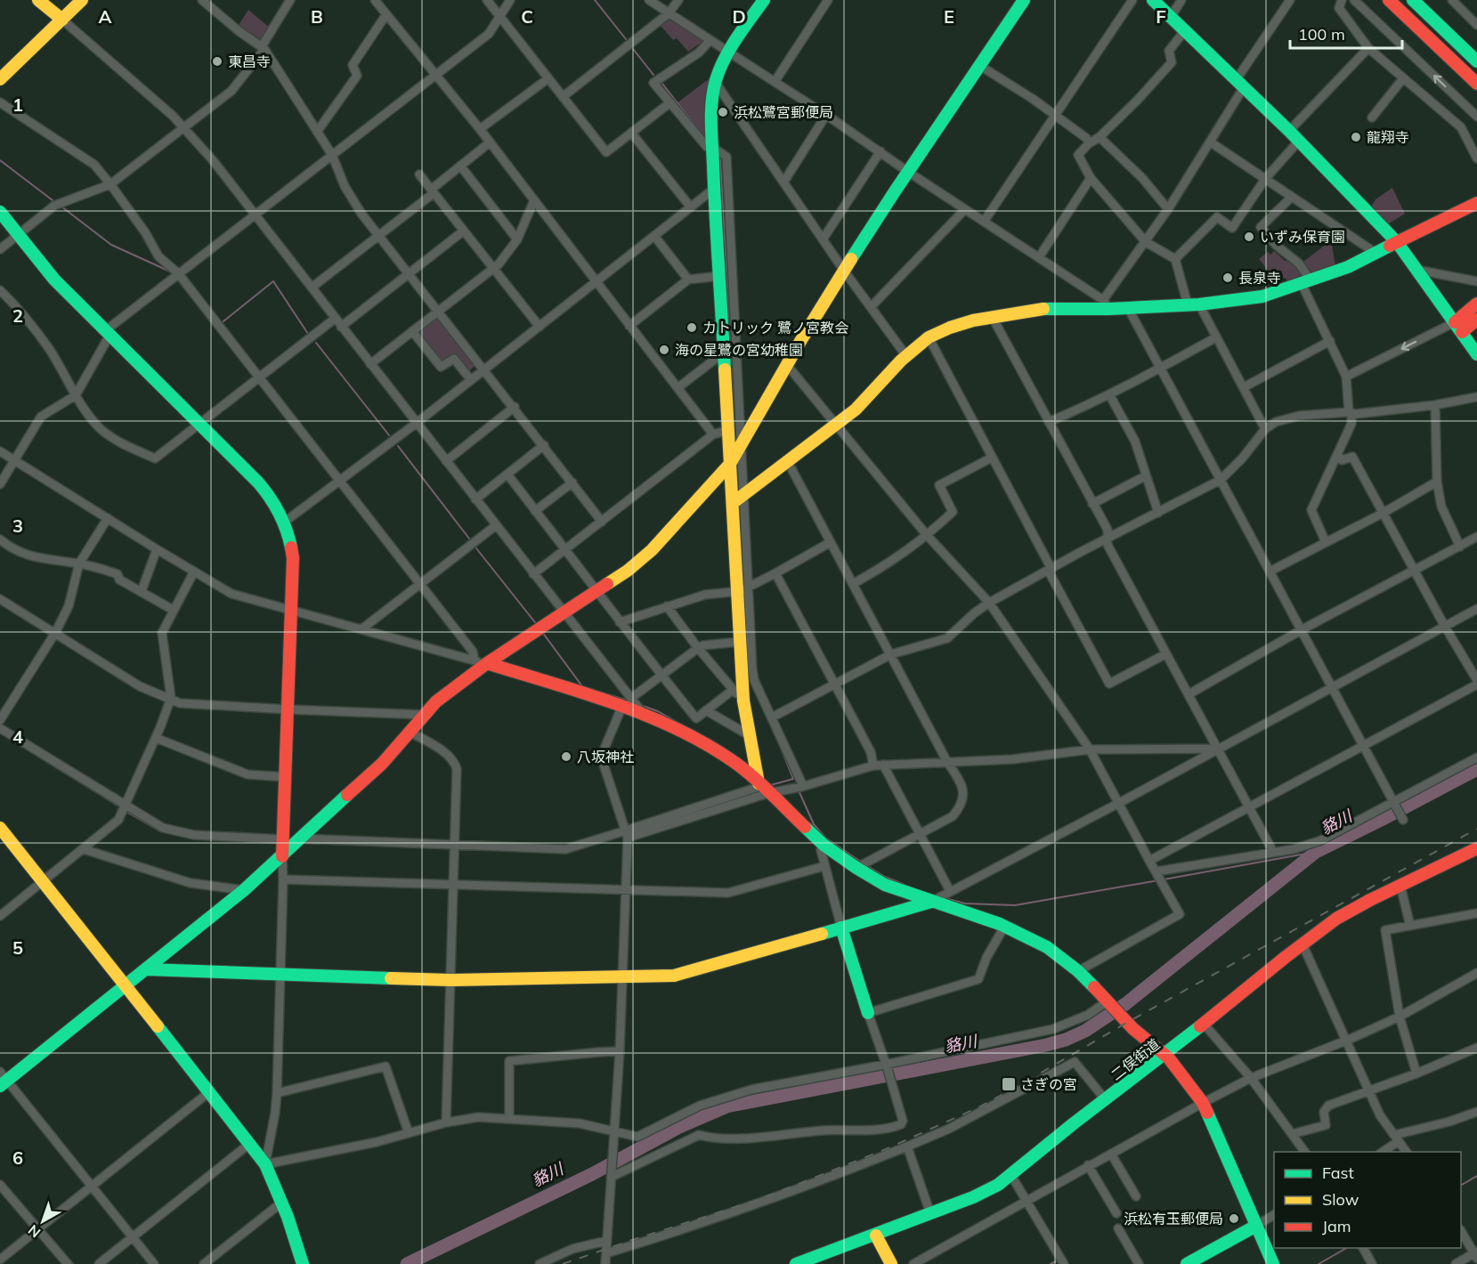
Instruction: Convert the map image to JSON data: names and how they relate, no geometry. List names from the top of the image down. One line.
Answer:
{"streets":{"main road":["二俣街道"]},"water":["貉川"],"places":{"other":["東昌寺","浜松鷺宮郵便局","龍翔寺","いずみ保育園","長泉寺","カトリック 鷺ノ宮教会","海の星鷺の宮幼稚園","八坂神社","浜松有玉郵便局"],"transit":["さぎの宮"]},"legend":["Fast","Slow","Jam"],"scale_bar":"100 m","north":"bottom left","grid":{"columns":["A","B","C","D","E","F"],"rows":["1","2","3","4","5","6"]}}
